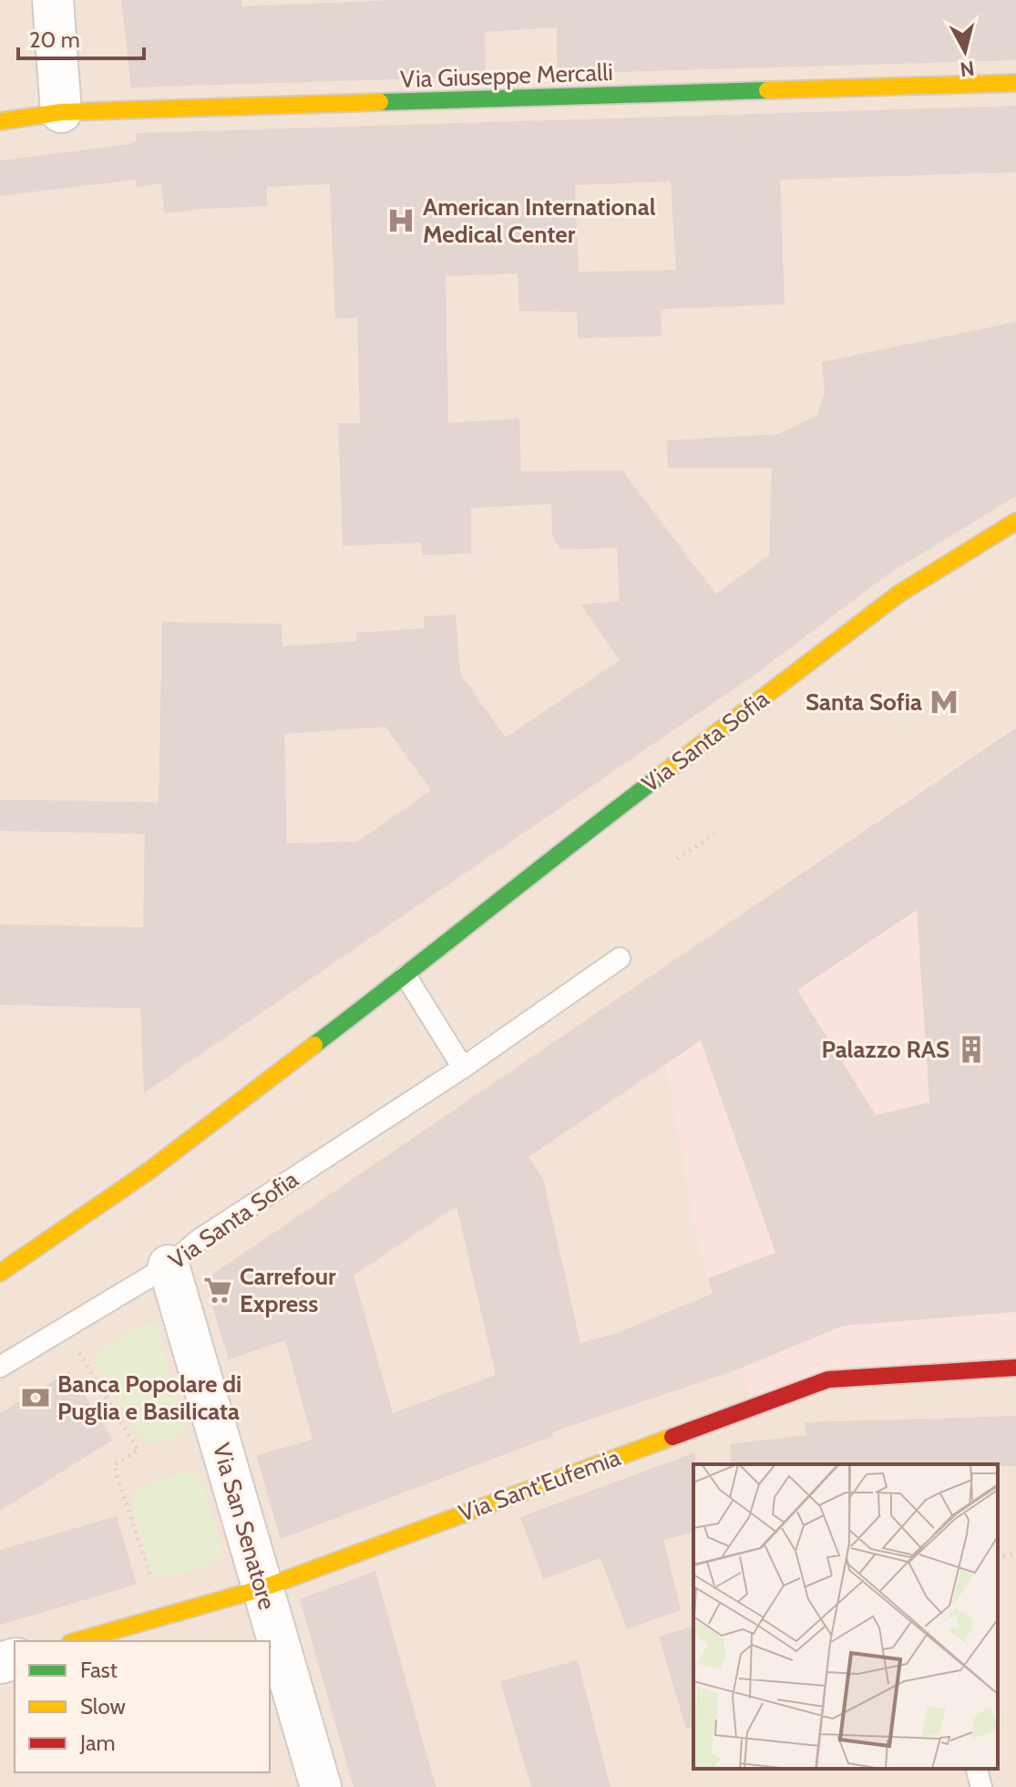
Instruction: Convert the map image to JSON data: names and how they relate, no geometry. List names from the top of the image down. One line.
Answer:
{"streets":{"street":["Via Giuseppe Mercalli","Via Santa Sofia","Via Sant'Eufemia","Via San Senatore"]},"crossings":[["Via Santa Sofia","Via San Senatore"],["Via Sant'Eufemia","Via San Senatore"]],"places":{"hospital":["American International Medical Center"],"metro station":["Santa Sofia"],"building":["Palazzo RAS"],"supermarket":["Carrefour Express"],"bank":["Banca Popolare di Puglia e Basilicata"]},"legend":["Fast","Slow","Jam"],"scale_bar":"20 m","north":"bottom"}
